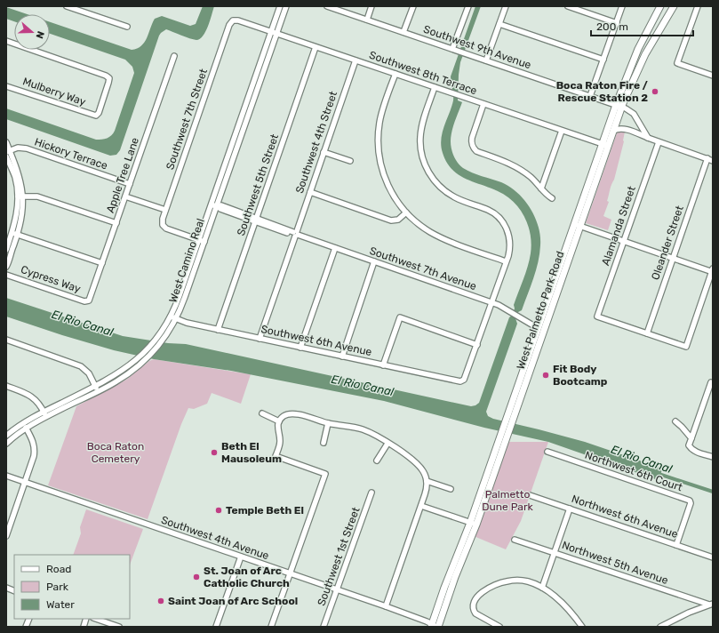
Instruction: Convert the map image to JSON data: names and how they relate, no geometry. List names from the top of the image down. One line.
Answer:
{"streets":{"main road":["West Palmetto Park Road"],"street":["Southwest 9th Avenue","Southwest 8th Terrace","Mulberry Way","Southwest 7th Street","Southwest 4th Street","Hickory Terrace","Apple Tree Lane","Southwest 5th Street","Alamanda Street","Oleander Street","West Camino Real","Southwest 7th Avenue","Cypress Way","Southwest 6th Avenue","Northwest 6th Court","Northwest 6th Avenue","Southwest 4th Avenue","Southwest 1st Street","Northwest 5th Avenue"]},"crossings":[["Southwest 9th Avenue","West Palmetto Park Road"],["Southwest 8th Terrace","Southwest 7th Street"],["Southwest 8th Terrace","Southwest 4th Street"],["Southwest 8th Terrace","Southwest 5th Street"],["Southwest 8th Terrace","West Camino Real"],["Southwest 8th Terrace","West Palmetto Park Road"],["Southwest 7th Street","West Camino Real"],["Southwest 4th Street","Southwest 7th Avenue"],["Southwest 4th Street","Southwest 6th Avenue"],["Hickory Terrace","Apple Tree Lane"],["Apple Tree Lane","Cypress Way"],["Southwest 5th Street","Southwest 7th Avenue"],["Southwest 5th Street","Southwest 6th Avenue"],["Alamanda Street","Oleander Street"],["West Camino Real","Southwest 7th Avenue"],["West Camino Real","Southwest 6th Avenue"],["Southwest 7th Avenue","West Palmetto Park Road"],["West Palmetto Park Road","Southwest 4th Avenue"],["Northwest 6th Court","Northwest 6th Avenue"],["Southwest 4th Avenue","Southwest 1st Street"]],"water":["El Rio Canal"],"parks":["Boca Raton Cemetery","Palmetto Dune Park"],"places":["Boca Raton Fire / Rescue Station 2","Fit Body Bootcamp","Beth El Mausoleum","Temple Beth El","St. Joan of Arc Catholic Church","Saint Joan of Arc School"],"legend":["Road","Park","Water"],"scale_bar":"200 m","north":"right"}
